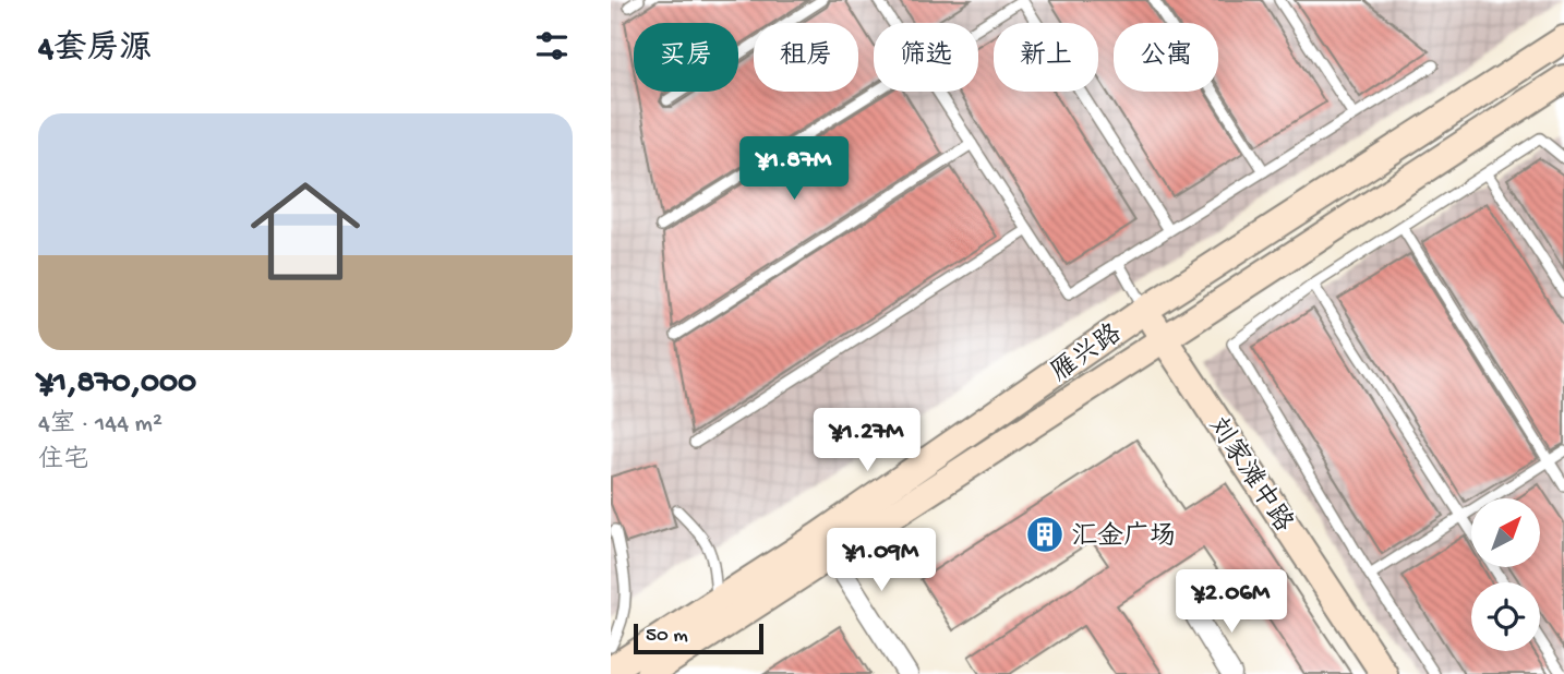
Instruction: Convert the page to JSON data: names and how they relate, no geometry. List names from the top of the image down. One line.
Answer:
{"streets":{"main road":["雁兴路","刘家滩中路"]},"crossings":[["雁兴路","刘家滩中路"]],"places":{"building":["汇金广场"]},"scale_bar":"50 m","north":"top right","page":{"heading":"4套房源","chip":["买房","租房","筛选","新上","公寓"],"list":[{"name":"¥1,870,000","note":"4室 · 144 m² · 住宅"}],"price":["¥1.87M","¥1.27M","¥1.09M","¥2.06M"],"scale":"50 m"}}
